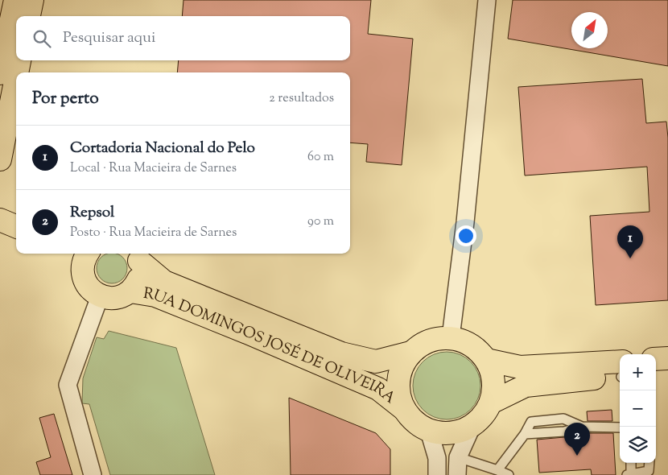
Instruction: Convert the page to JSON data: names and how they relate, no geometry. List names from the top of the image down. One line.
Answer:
{"streets":{"main road":["RUA DOMINGOS JOSÉ DE OLIVEIRA"]},"north":"top right","page":{"search":"Pesquisar aqui","heading":["Por perto","2 resultados"],"list":[{"mark":"1","name":"Cortadoria Nacional do Pelo","note":"Local · Rua Macieira de Sarnes","value":"60 m"},{"mark":"2","name":"Repsol","note":"Posto · Rua Macieira de Sarnes","value":"90 m"}],"pins":["1","2"],"map_buttons":["+","−"]}}
